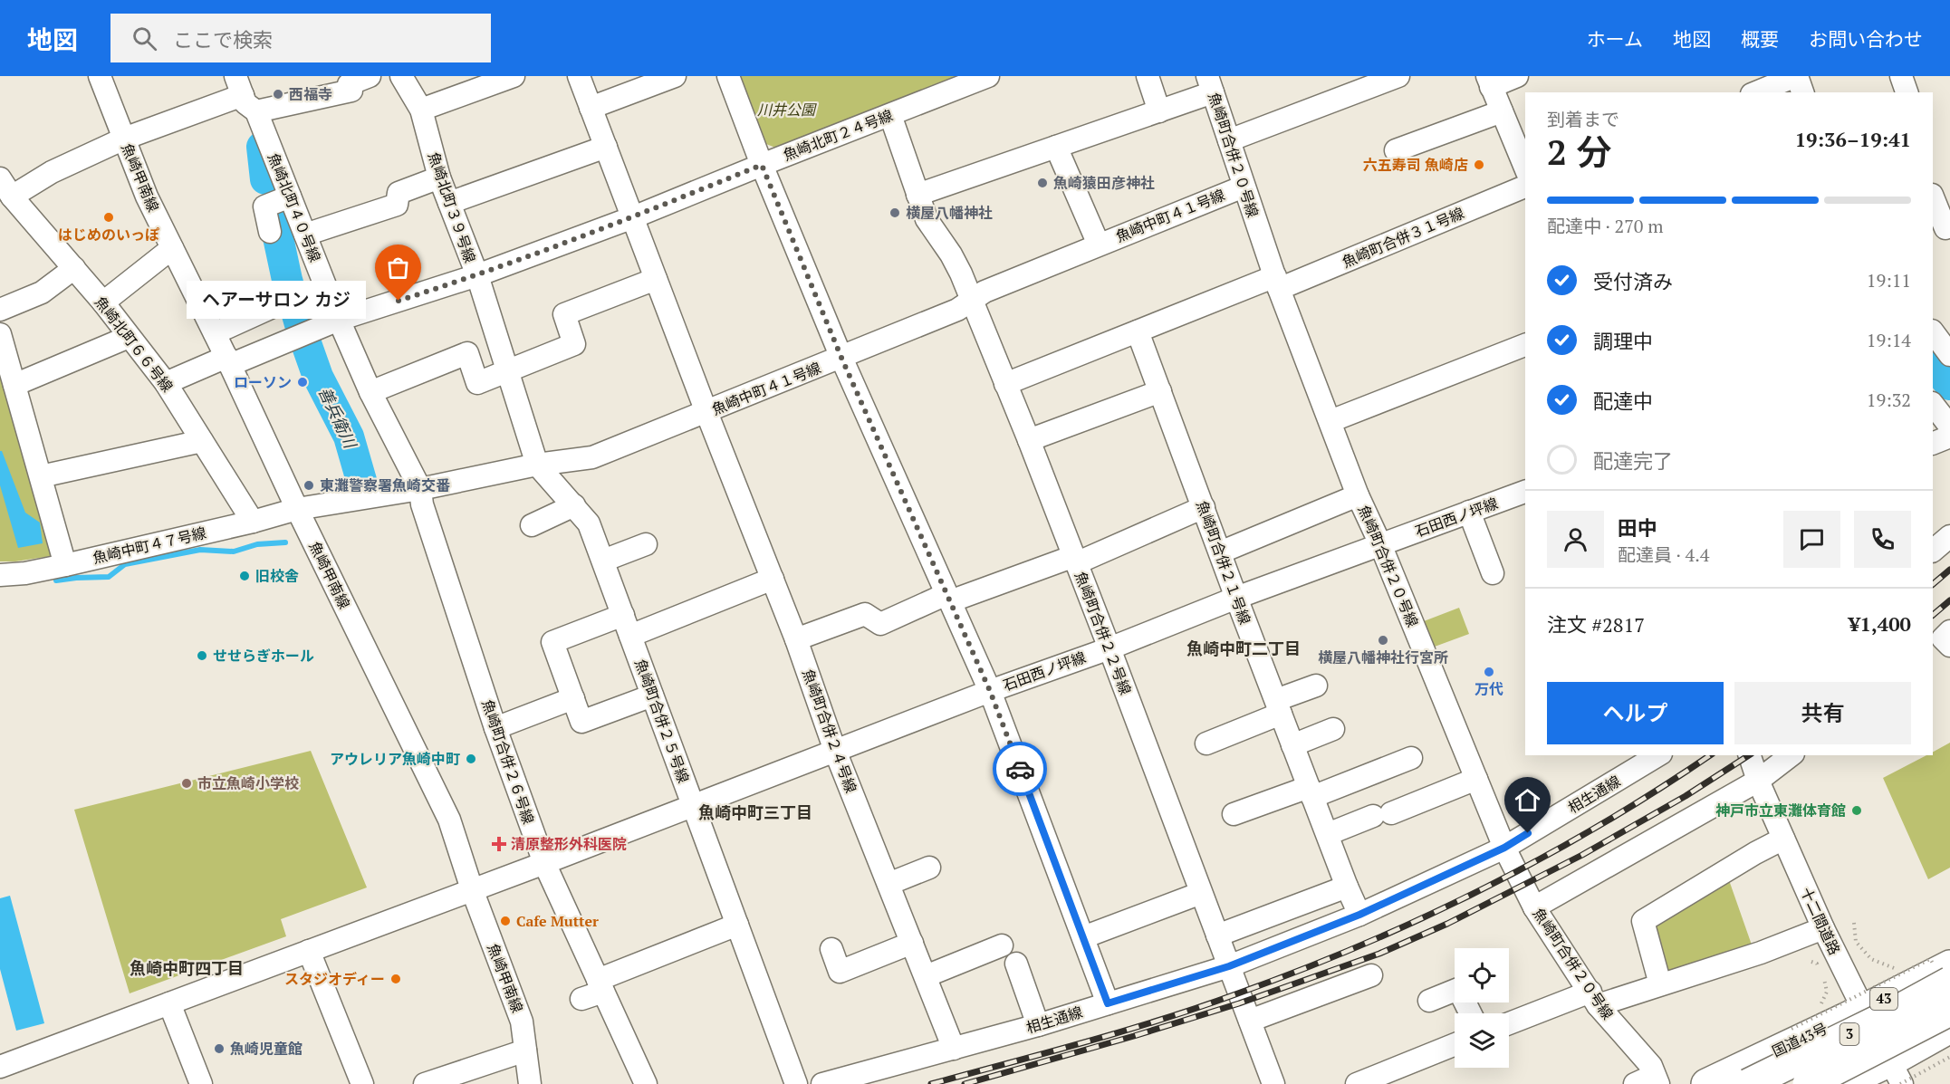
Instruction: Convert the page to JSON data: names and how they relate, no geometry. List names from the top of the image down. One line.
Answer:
{"streets":{"highway":["43","3","国道43号"],"street":["魚崎北町２４号線","魚崎町合併２０号線","魚崎甲南線","魚崎北町４０号線","魚崎北町３９号線","魚崎中町４１号線","魚崎町合併３１号線","魚崎北町６６号線","石田西ノ坪線","魚崎中町４７号線","魚崎町合併２１号線","魚崎町合併２２号線","魚崎町合併２５号線","魚崎町合併２４号線","魚崎町合併２６号線","相生通線","十二間道路"]},"crossings":[["魚崎北町２４号線","魚崎甲南線"],["魚崎北町２４号線","魚崎北町４０号線"],["魚崎北町２４号線","魚崎北町３９号線"],["魚崎北町２４号線","魚崎北町６６号線"],["魚崎北町２４号線","魚崎町合併２２号線"],["魚崎北町２４号線","魚崎町合併２４号線"],["魚崎町合併２０号線","魚崎中町４１号線"],["魚崎町合併２０号線","魚崎町合併３１号線"],["魚崎町合併２０号線","石田西ノ坪線"],["魚崎町合併２０号線","相生通線"],["魚崎甲南線","魚崎中町４１号線"],["魚崎甲南線","石田西ノ坪線"],["魚崎甲南線","魚崎中町４７号線"],["魚崎北町４０号線","魚崎中町４１号線"],["魚崎北町４０号線","魚崎町合併２６号線"],["魚崎北町３９号線","魚崎中町４１号線"],["魚崎北町３９号線","魚崎町合併２５号線"],["魚崎中町４１号線","魚崎中町４７号線"],["魚崎中町４１号線","魚崎町合併２２号線"],["魚崎中町４１号線","魚崎町合併２５号線"],["魚崎中町４１号線","魚崎町合併２４号線"],["魚崎中町４１号線","魚崎町合併２６号線"],["魚崎町合併３１号線","魚崎町合併２１号線"],["魚崎町合併３１号線","魚崎町合併２２号線"],["魚崎北町６６号線","魚崎中町４７号線"],["石田西ノ坪線","魚崎町合併２１号線"],["石田西ノ坪線","魚崎町合併２２号線"],["石田西ノ坪線","魚崎町合併２５号線"],["石田西ノ坪線","魚崎町合併２４号線"],["石田西ノ坪線","魚崎町合併２６号線"],["魚崎町合併２１号線","相生通線"],["魚崎町合併２２号線","相生通線"],["魚崎町合併２４号線","相生通線"],["十二間道路","国道43号"]],"districts":["魚崎中町二丁目","魚崎中町三丁目","魚崎中町四丁目"],"water":["善兵衛川"],"parks":["川井公園"],"places":{"other":["西福寺","六五寿司 魚崎店","魚崎猿田彦神社","横屋八幡神社","はじめのいっぽ","ヘアーサロン カジ","ローソン","東灘警察署魚崎交番","旧校舎","横屋八幡神社行宮所","せせらぎホール","万代","アウレリア魚崎中町","市立魚崎小学校","神戸市立東灘体育館","Cafe Mutter","スタジオディー","魚崎児童館"],"health":["清原整形外科医院"]},"page":{"header":"地図","search":"ここで検索","nav":["ホーム","地図","概要","お問い合わせ"],"heading":["2 分","到着まで","19:36–19:41"],"panel":["田中","配達員 · 4.4","注文 #2817","¥1,400"],"bar":"配達中 · 270 m","list":[["受付済み","19:11"],["調理中","19:14"],["配達中","19:32"],"配達完了"],"bubble":"ヘアーサロン カジ","buttons":["ヘルプ","共有"]}}
